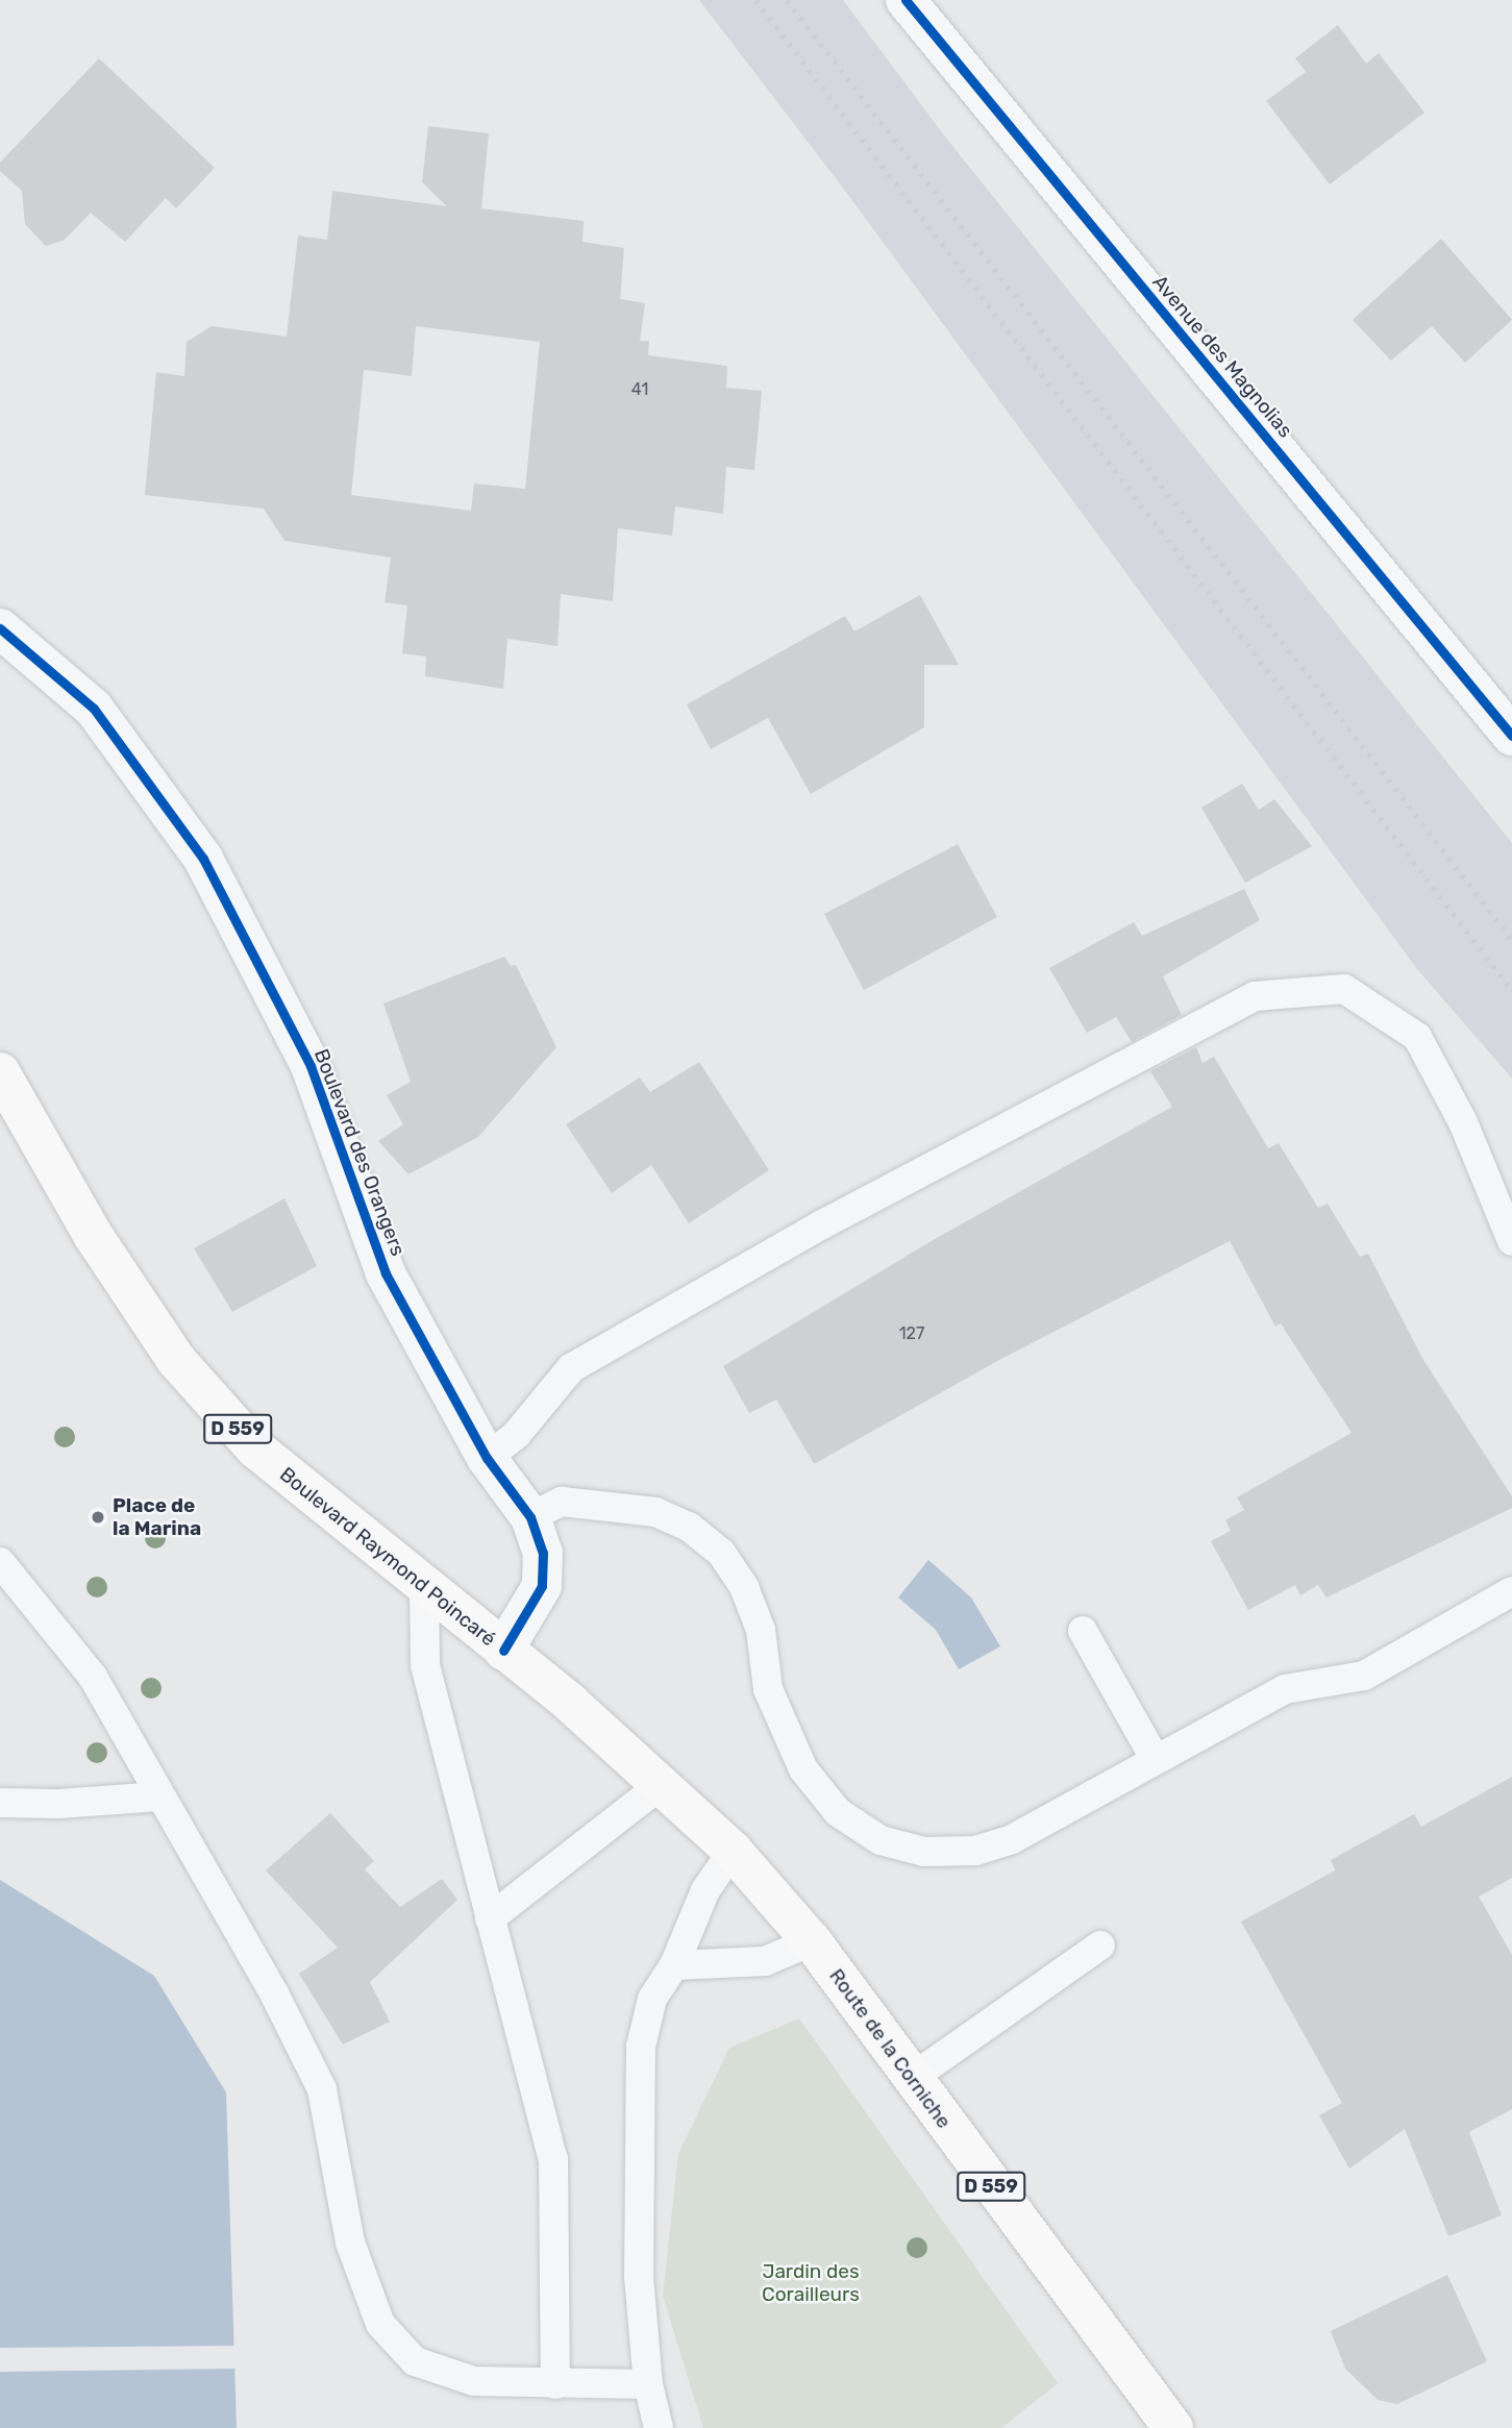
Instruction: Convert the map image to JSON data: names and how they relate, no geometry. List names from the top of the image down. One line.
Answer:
{"streets":{"main road":["D 559","Boulevard Raymond Poincaré","Route de la Corniche"],"street":["Avenue des Magnolias","Boulevard des Orangers"]},"crossings":[["Boulevard des Orangers","Boulevard Raymond Poincaré"],["Boulevard Raymond Poincaré","Route de la Corniche"]],"parks":["Jardin des Corailleurs"],"places":["Place de la Marina"],"house_numbers":["41","127"]}
